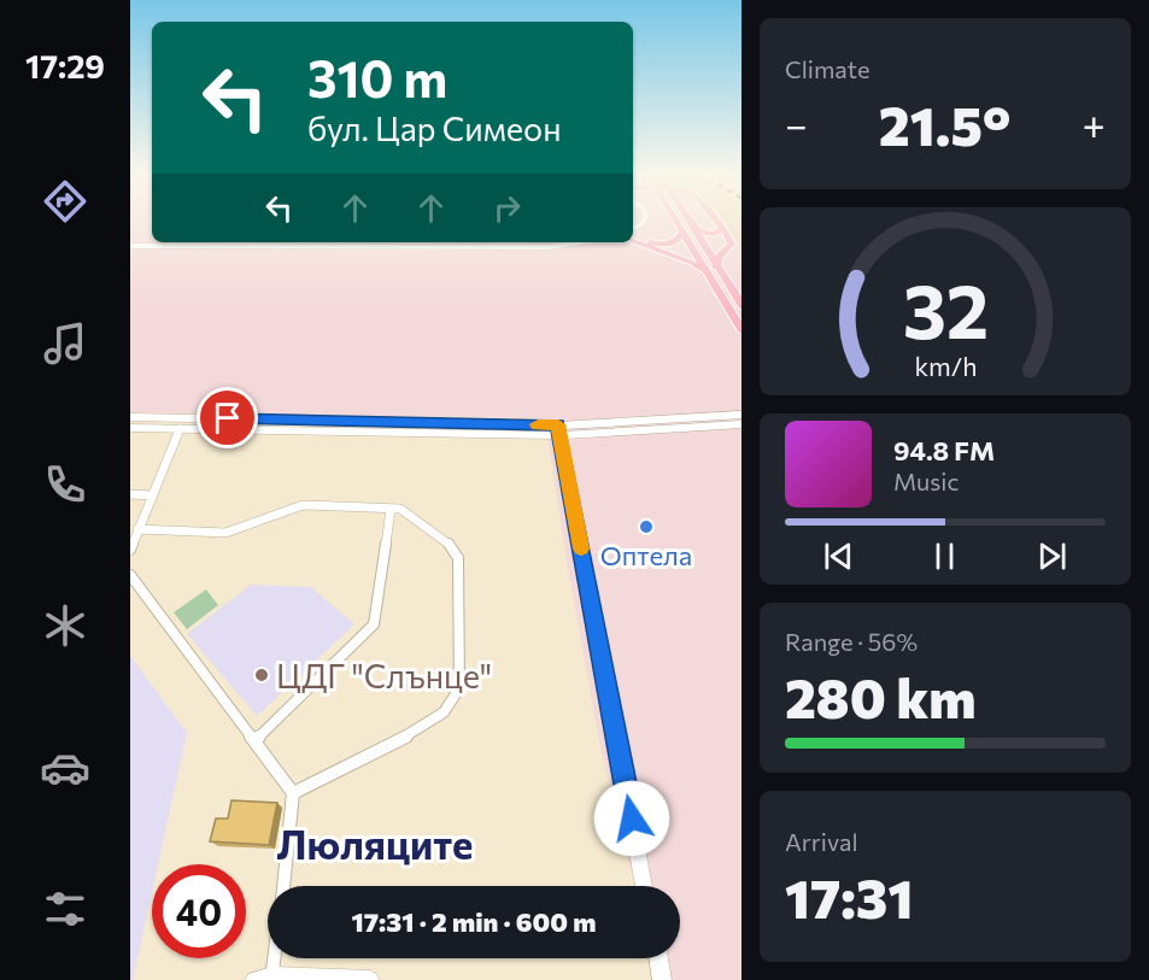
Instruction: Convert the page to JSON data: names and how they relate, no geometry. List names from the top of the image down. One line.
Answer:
{"districts":["Люляците"],"places":["Оптела","ЦДГ \"Слънце\""],"page":{"tabs":"17:29","tile":["Climate",["Range · 56%","280 km"],["Arrival","17:31"]],"turn":["310 m","бул. Цар Симеон"],"heat":["−","21.5°","+"],"song":["94.8 FM","Music"],"limit":"40","trip":"17:31 · 2 min · 600 m","gauge":["32","km/h"]}}
